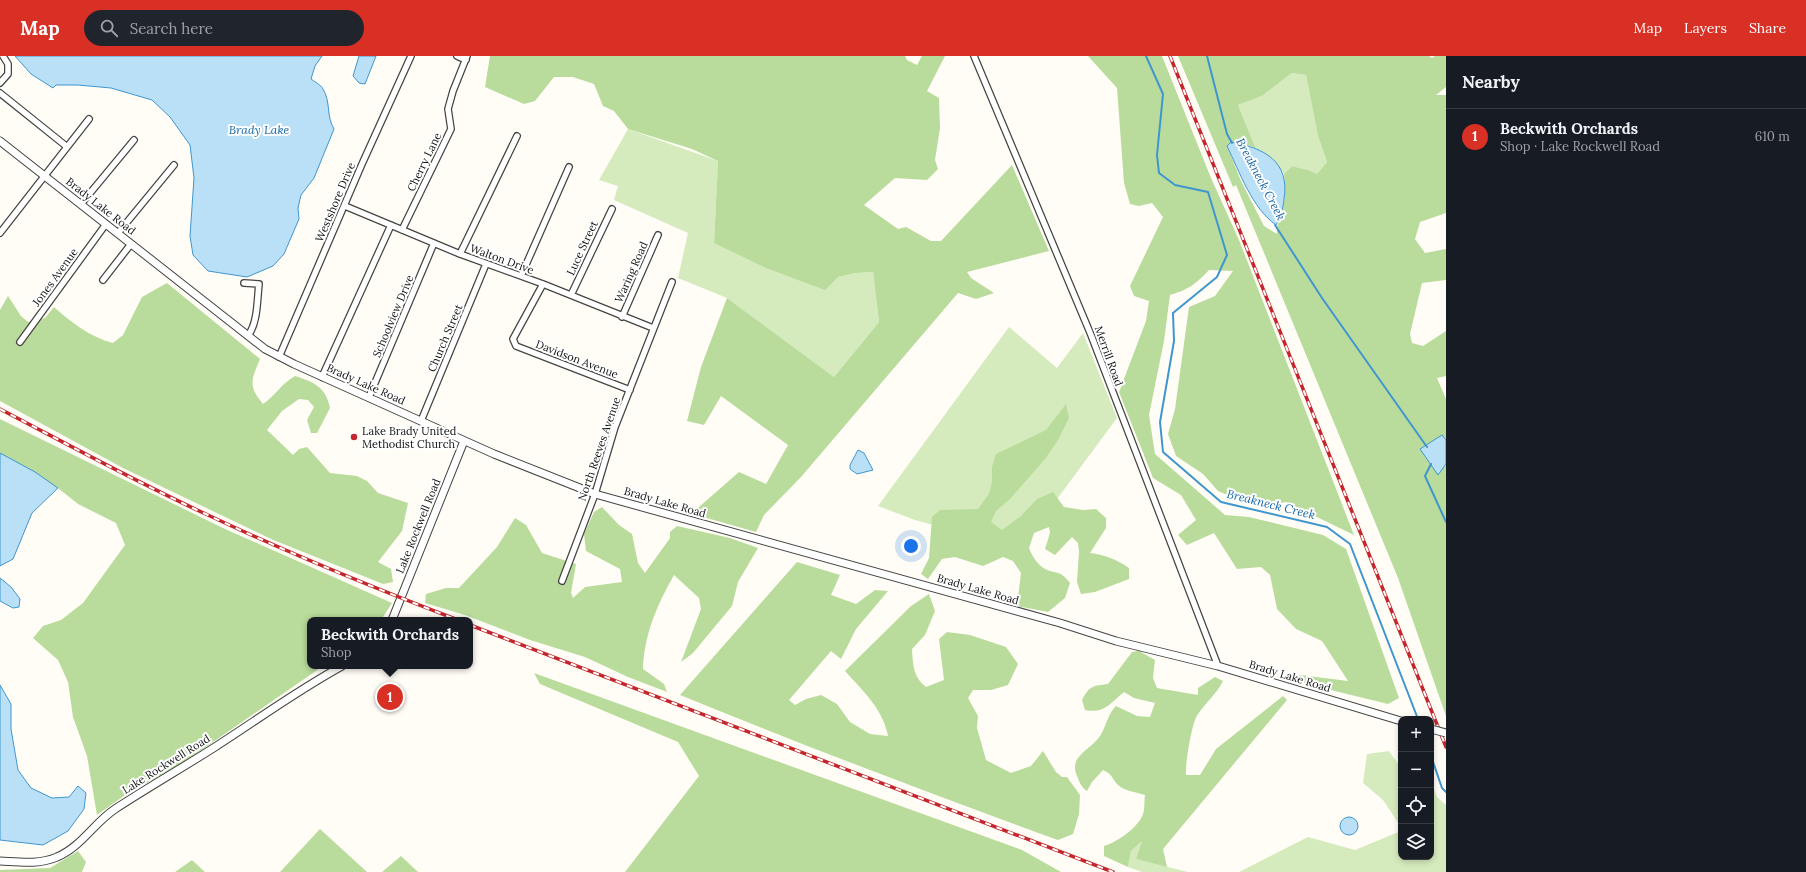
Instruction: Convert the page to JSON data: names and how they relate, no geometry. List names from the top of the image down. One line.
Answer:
{"streets":{"street":["Cherry Lane","Westshore Drive","Brady Lake Road","Luce Street","Walton Drive","Waring Road","Jones Avenue","Schoolview Drive","Church Street","Merrill Road","Davidson Avenue","North Reeves Avenue","Lake Rockwell Road"]},"crossings":[["Cherry Lane","Walton Drive"],["Westshore Drive","Brady Lake Road"],["Westshore Drive","Walton Drive"],["Brady Lake Road","Jones Avenue"],["Brady Lake Road","Schoolview Drive"],["Brady Lake Road","Church Street"],["Brady Lake Road","Merrill Road"],["Brady Lake Road","North Reeves Avenue"],["Brady Lake Road","Lake Rockwell Road"],["Luce Street","Walton Drive"],["Walton Drive","Waring Road"],["Walton Drive","Schoolview Drive"],["Walton Drive","Church Street"],["Walton Drive","Davidson Avenue"],["Walton Drive","North Reeves Avenue"],["Davidson Avenue","North Reeves Avenue"]],"water":["Brady Lake","Breakneck Creek"],"places":["Lake Brady United Methodist Church"],"page":{"header":"Map","search":"Search here","nav":["Map","Layers","Share"],"heading":"Nearby","list":[{"mark":"1","name":"Beckwith Orchards","note":"Shop · Lake Rockwell Road","value":"610 m"}],"popup":["Beckwith Orchards","Shop"],"pins":"1","map_buttons":["+","−"]}}
